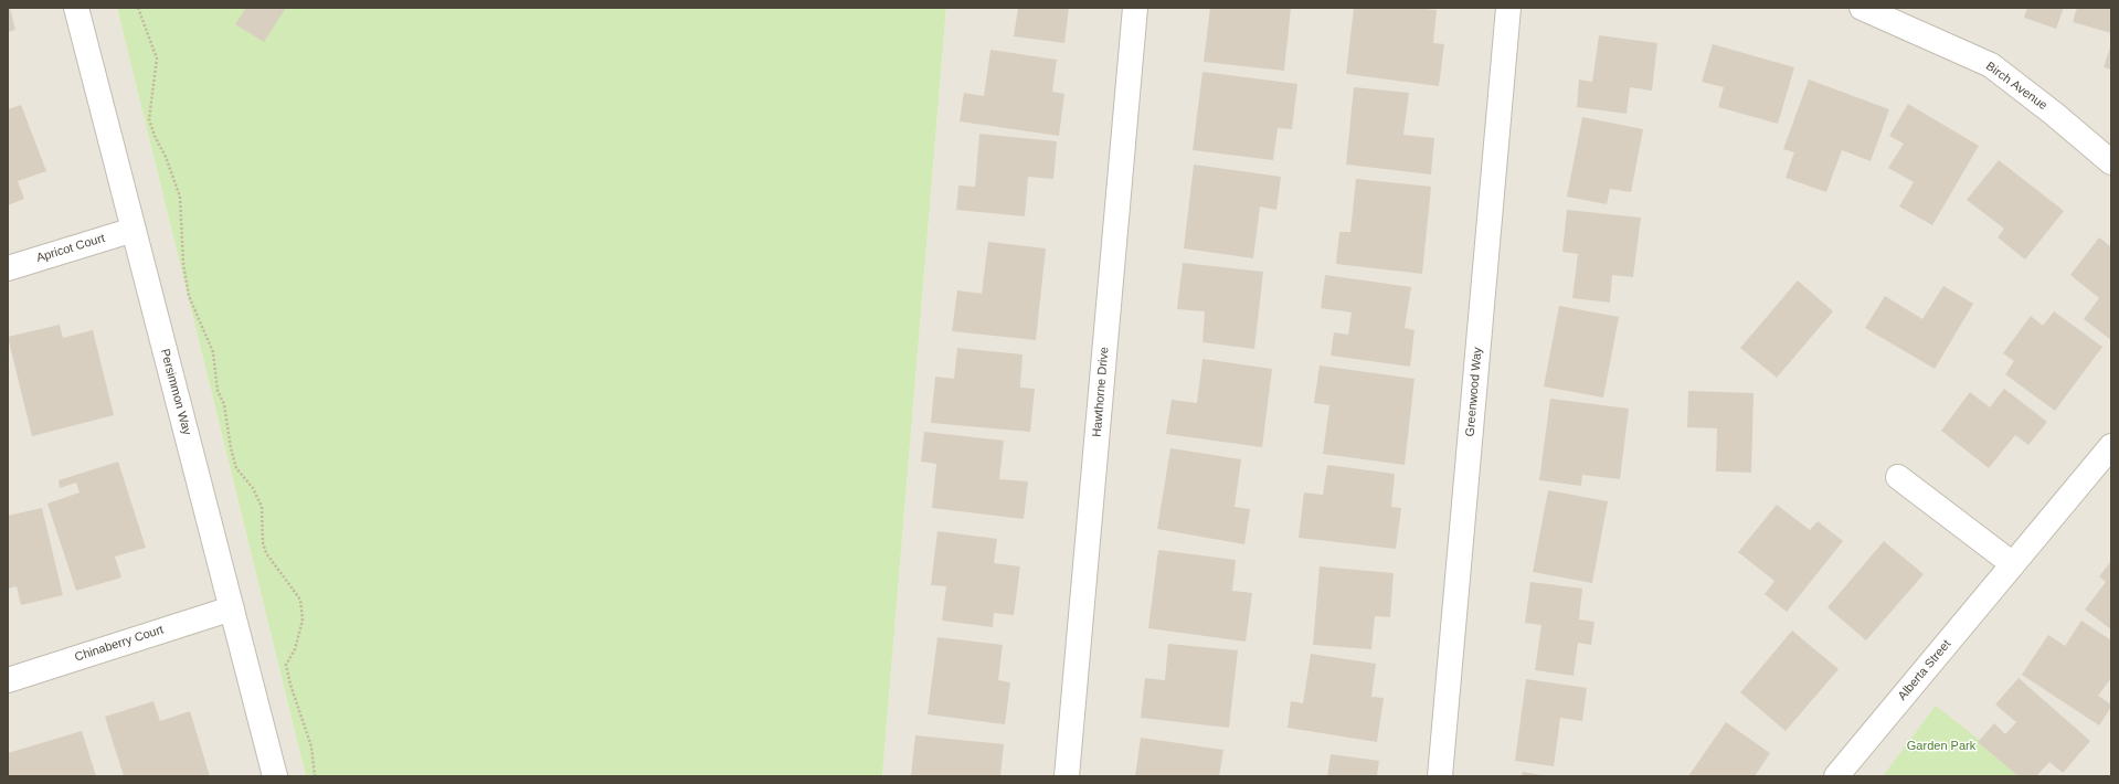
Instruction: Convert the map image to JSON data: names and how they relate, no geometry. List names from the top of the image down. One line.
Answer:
{"streets":{"street":["Birch Avenue","Apricot Court","Persimmon Way","Hawthorne Drive","Greenwood Way","Chinaberry Court","Alberta Street"]},"crossings":[["Apricot Court","Persimmon Way"],["Persimmon Way","Chinaberry Court"]],"parks":["Garden Park"]}
